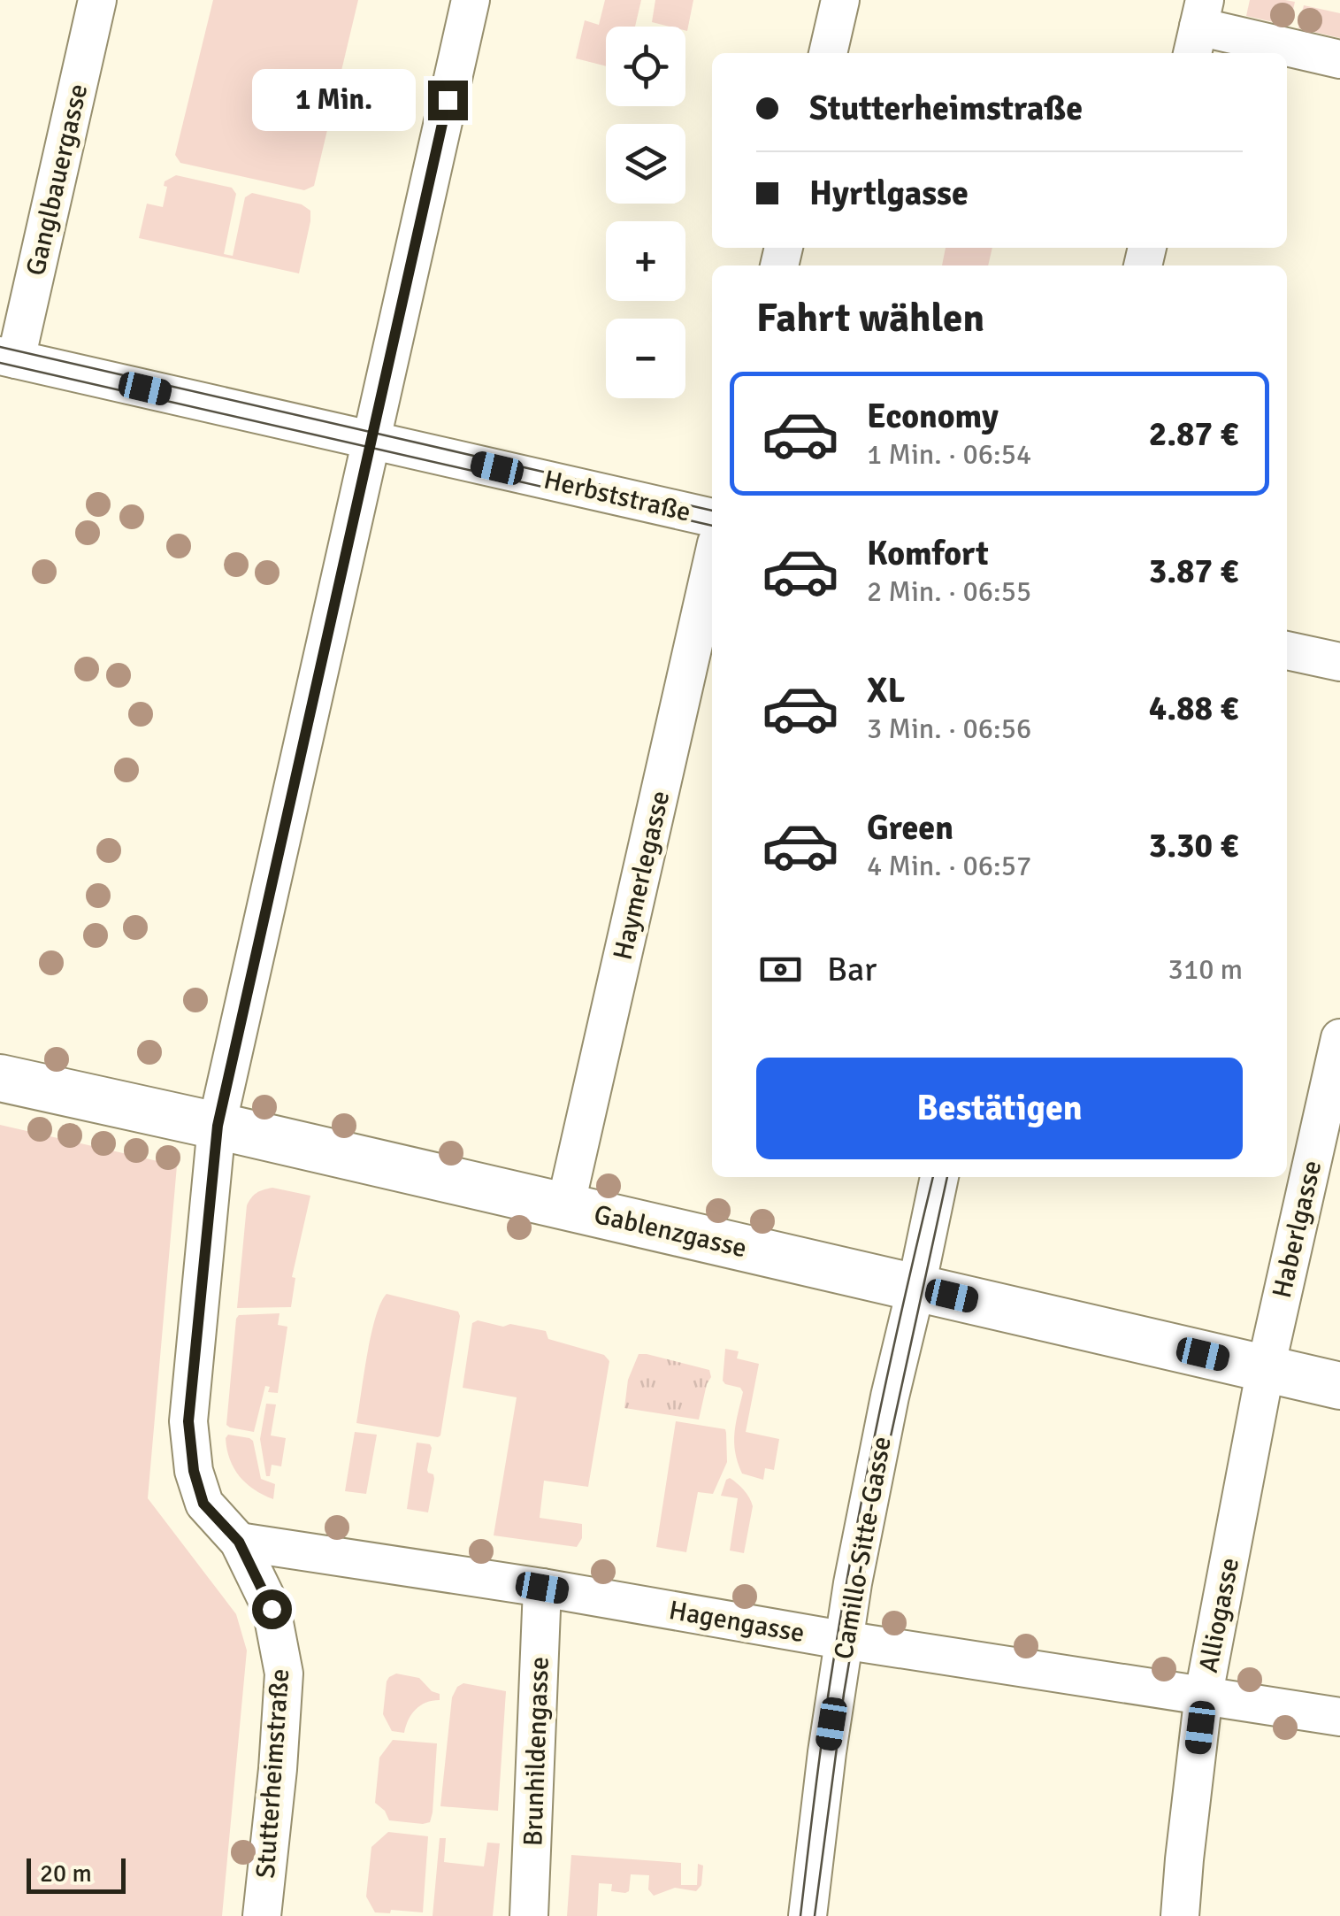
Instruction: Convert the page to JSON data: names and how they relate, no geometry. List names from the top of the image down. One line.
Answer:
{"streets":{"main road":["Gablenzgasse"],"street":["Ganglbauergasse","Herbststraße","Haymerlegasse","Haberlgasse","Camillo-Sitte-Gasse","Alliogasse","Hagengasse","Brunhildengasse","Stutterheimstraße"]},"crossings":[["Ganglbauergasse","Herbststraße"],["Herbststraße","Stutterheimstraße"],["Haymerlegasse","Gablenzgasse"],["Haberlgasse","Gablenzgasse"],["Haberlgasse","Alliogasse"],["Gablenzgasse","Camillo-Sitte-Gasse"],["Gablenzgasse","Alliogasse"],["Gablenzgasse","Stutterheimstraße"],["Camillo-Sitte-Gasse","Hagengasse"],["Alliogasse","Hagengasse"],["Hagengasse","Brunhildengasse"],["Hagengasse","Stutterheimstraße"]],"scale_bar":"20 m","page":{"map_buttons":["+","−"],"banner":["Stutterheimstraße","Hyrtlgasse"],"bubble":"1 Min.","heading":"Fahrt wählen","list":[{"name":"Economy","note":"1 Min. · 06:54","value":"2.87 €"},{"name":"Komfort","note":"2 Min. · 06:55","value":"3.87 €"},{"name":"XL","note":"3 Min. · 06:56","value":"4.88 €"},{"name":"Green","note":"4 Min. · 06:57","value":"3.30 €"}],"pay":["Bar","310 m"],"buttons":"Bestätigen","scale":"20 m"}}
